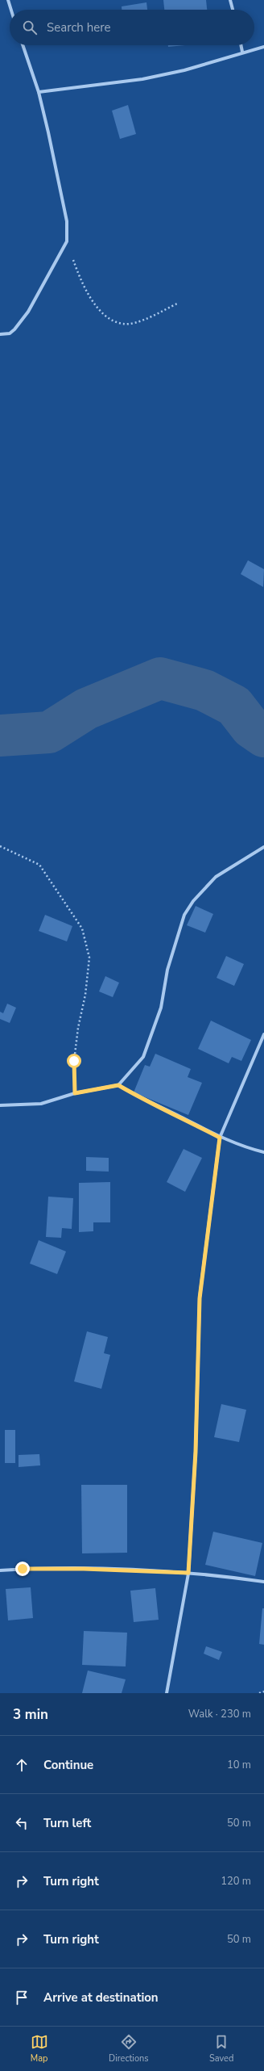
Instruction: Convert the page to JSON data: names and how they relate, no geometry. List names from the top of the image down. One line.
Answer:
{"page":{"search":"Search here","heading":["3 min","Walk · 230 m"],"list":[["Continue","10 m"],["Turn left","50 m"],["Turn right","120 m"],["Turn right","50 m"],"Arrive at destination"],"nav":["Map","Directions","Saved"]}}
